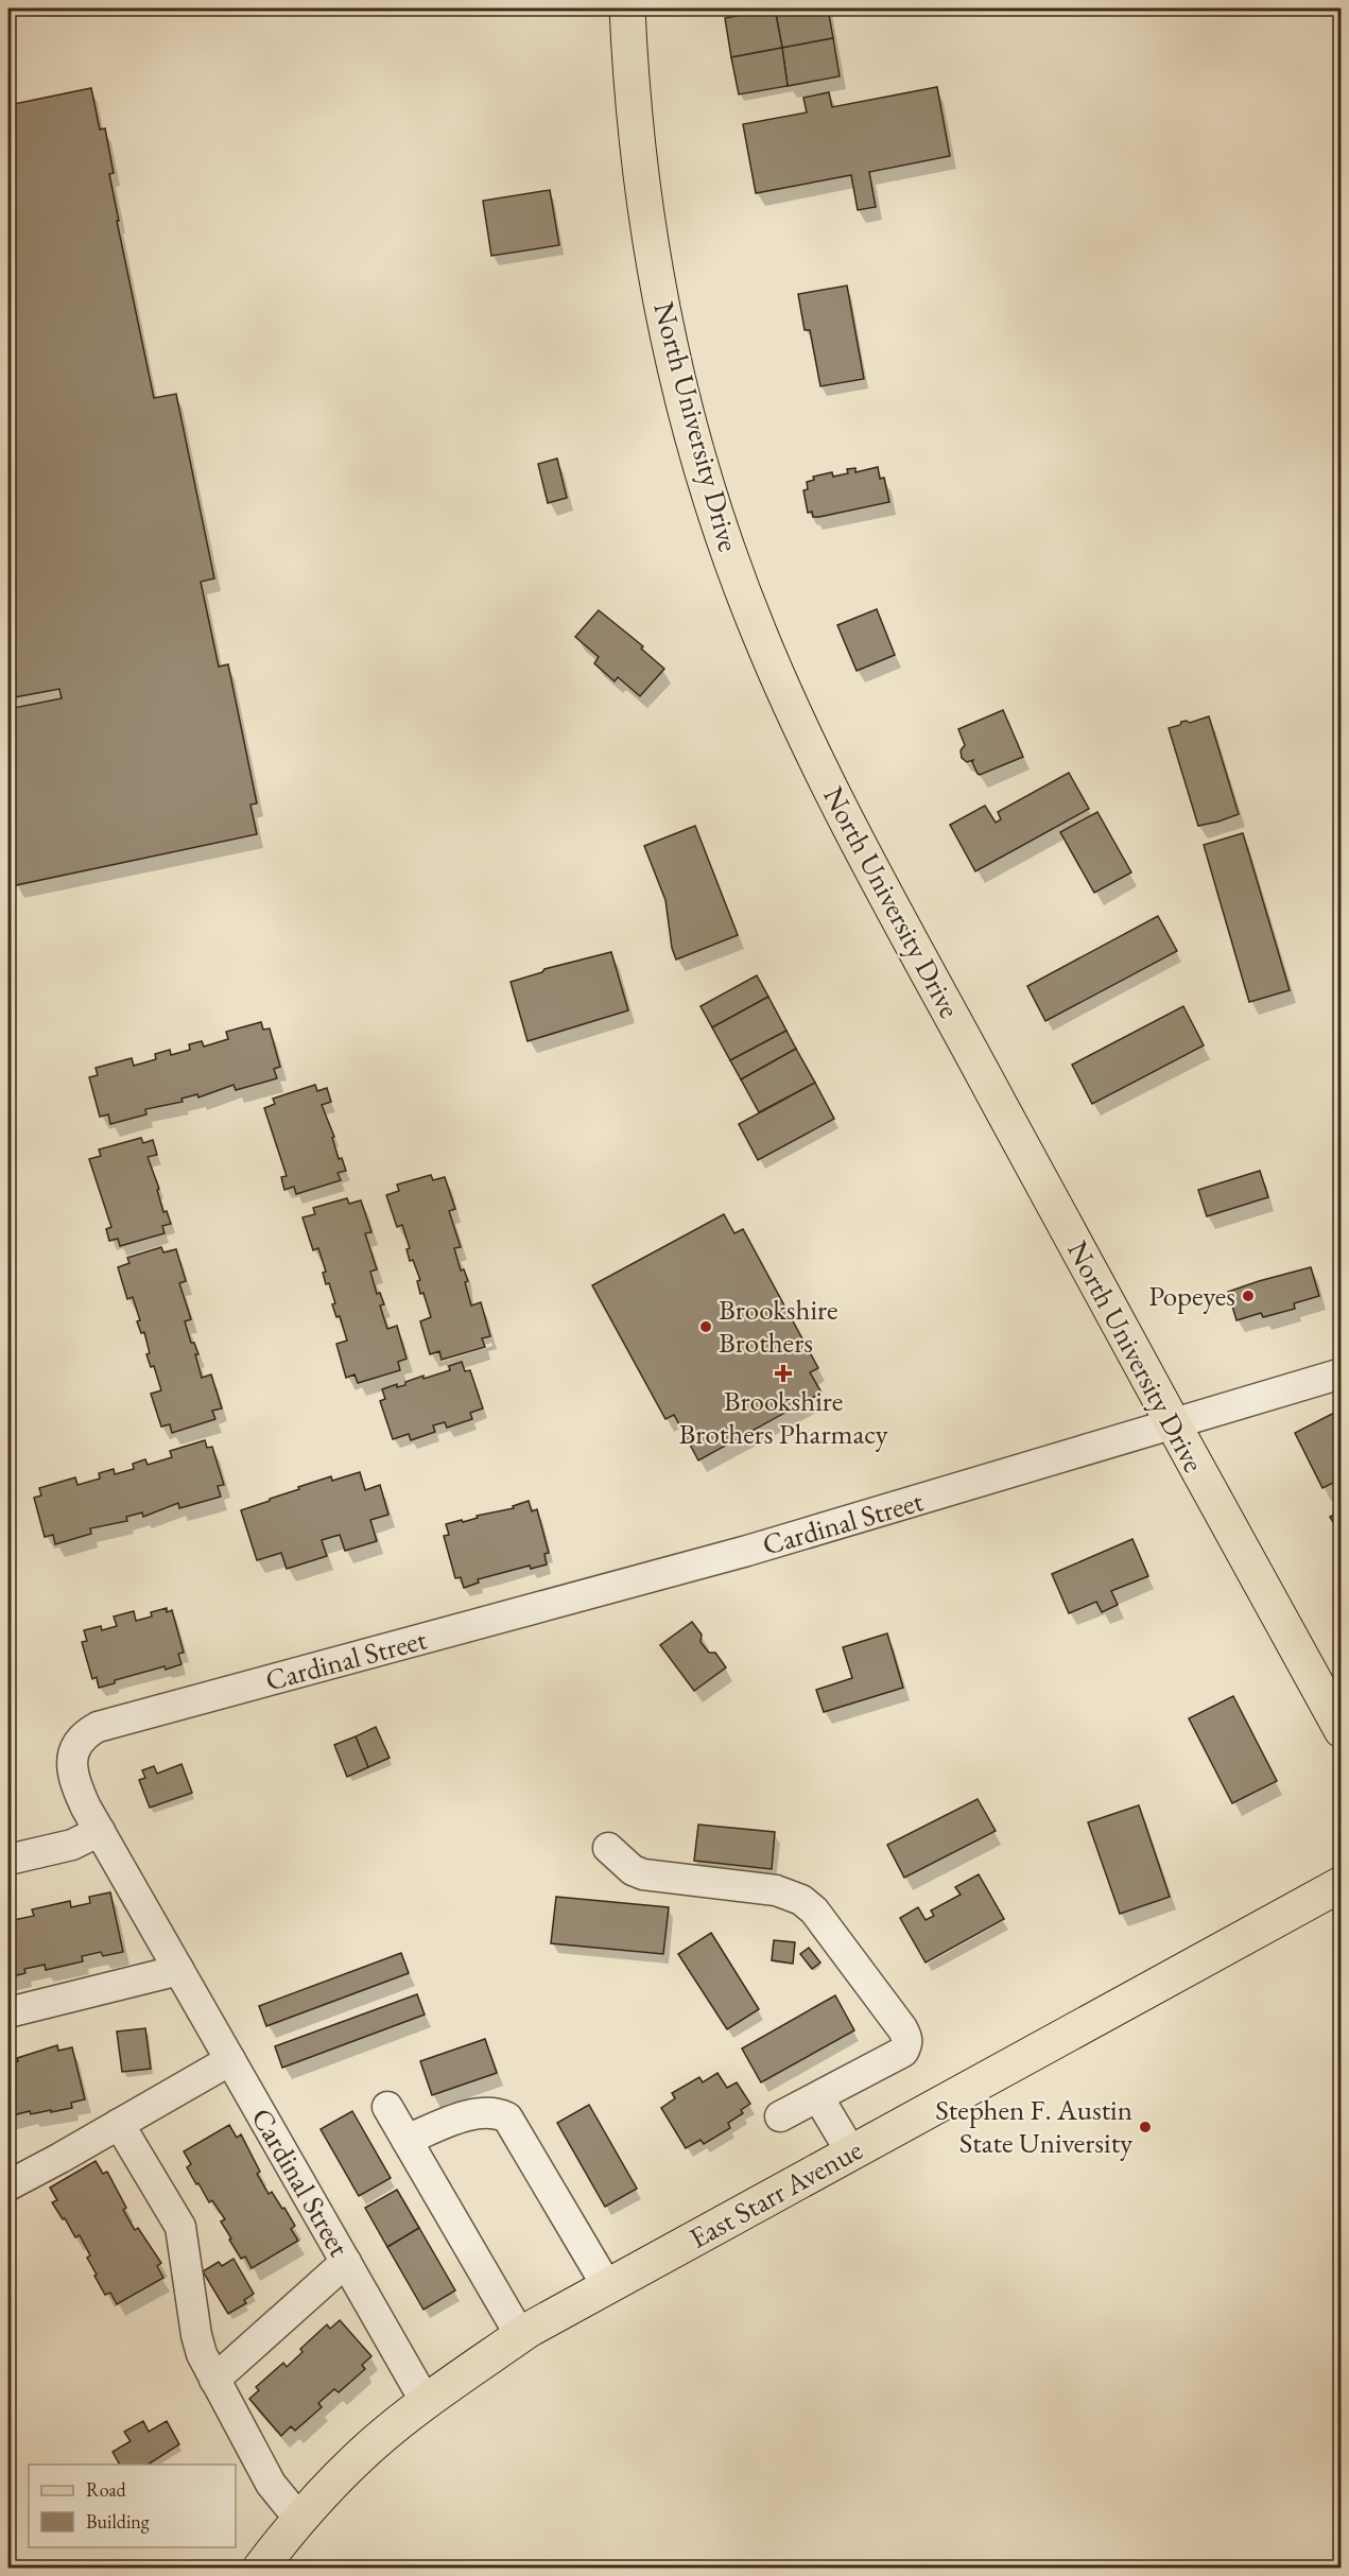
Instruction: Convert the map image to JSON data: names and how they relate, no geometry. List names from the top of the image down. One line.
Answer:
{"streets":{"main road":["North University Drive","East Starr Avenue"],"street":["Cardinal Street"]},"crossings":[["North University Drive","Cardinal Street"],["Cardinal Street","East Starr Avenue"]],"places":{"other":["Popeyes","Brookshire Brothers","Stephen F. Austin State University"],"health":["Brookshire Brothers Pharmacy"]},"legend":["Road","Building"]}
